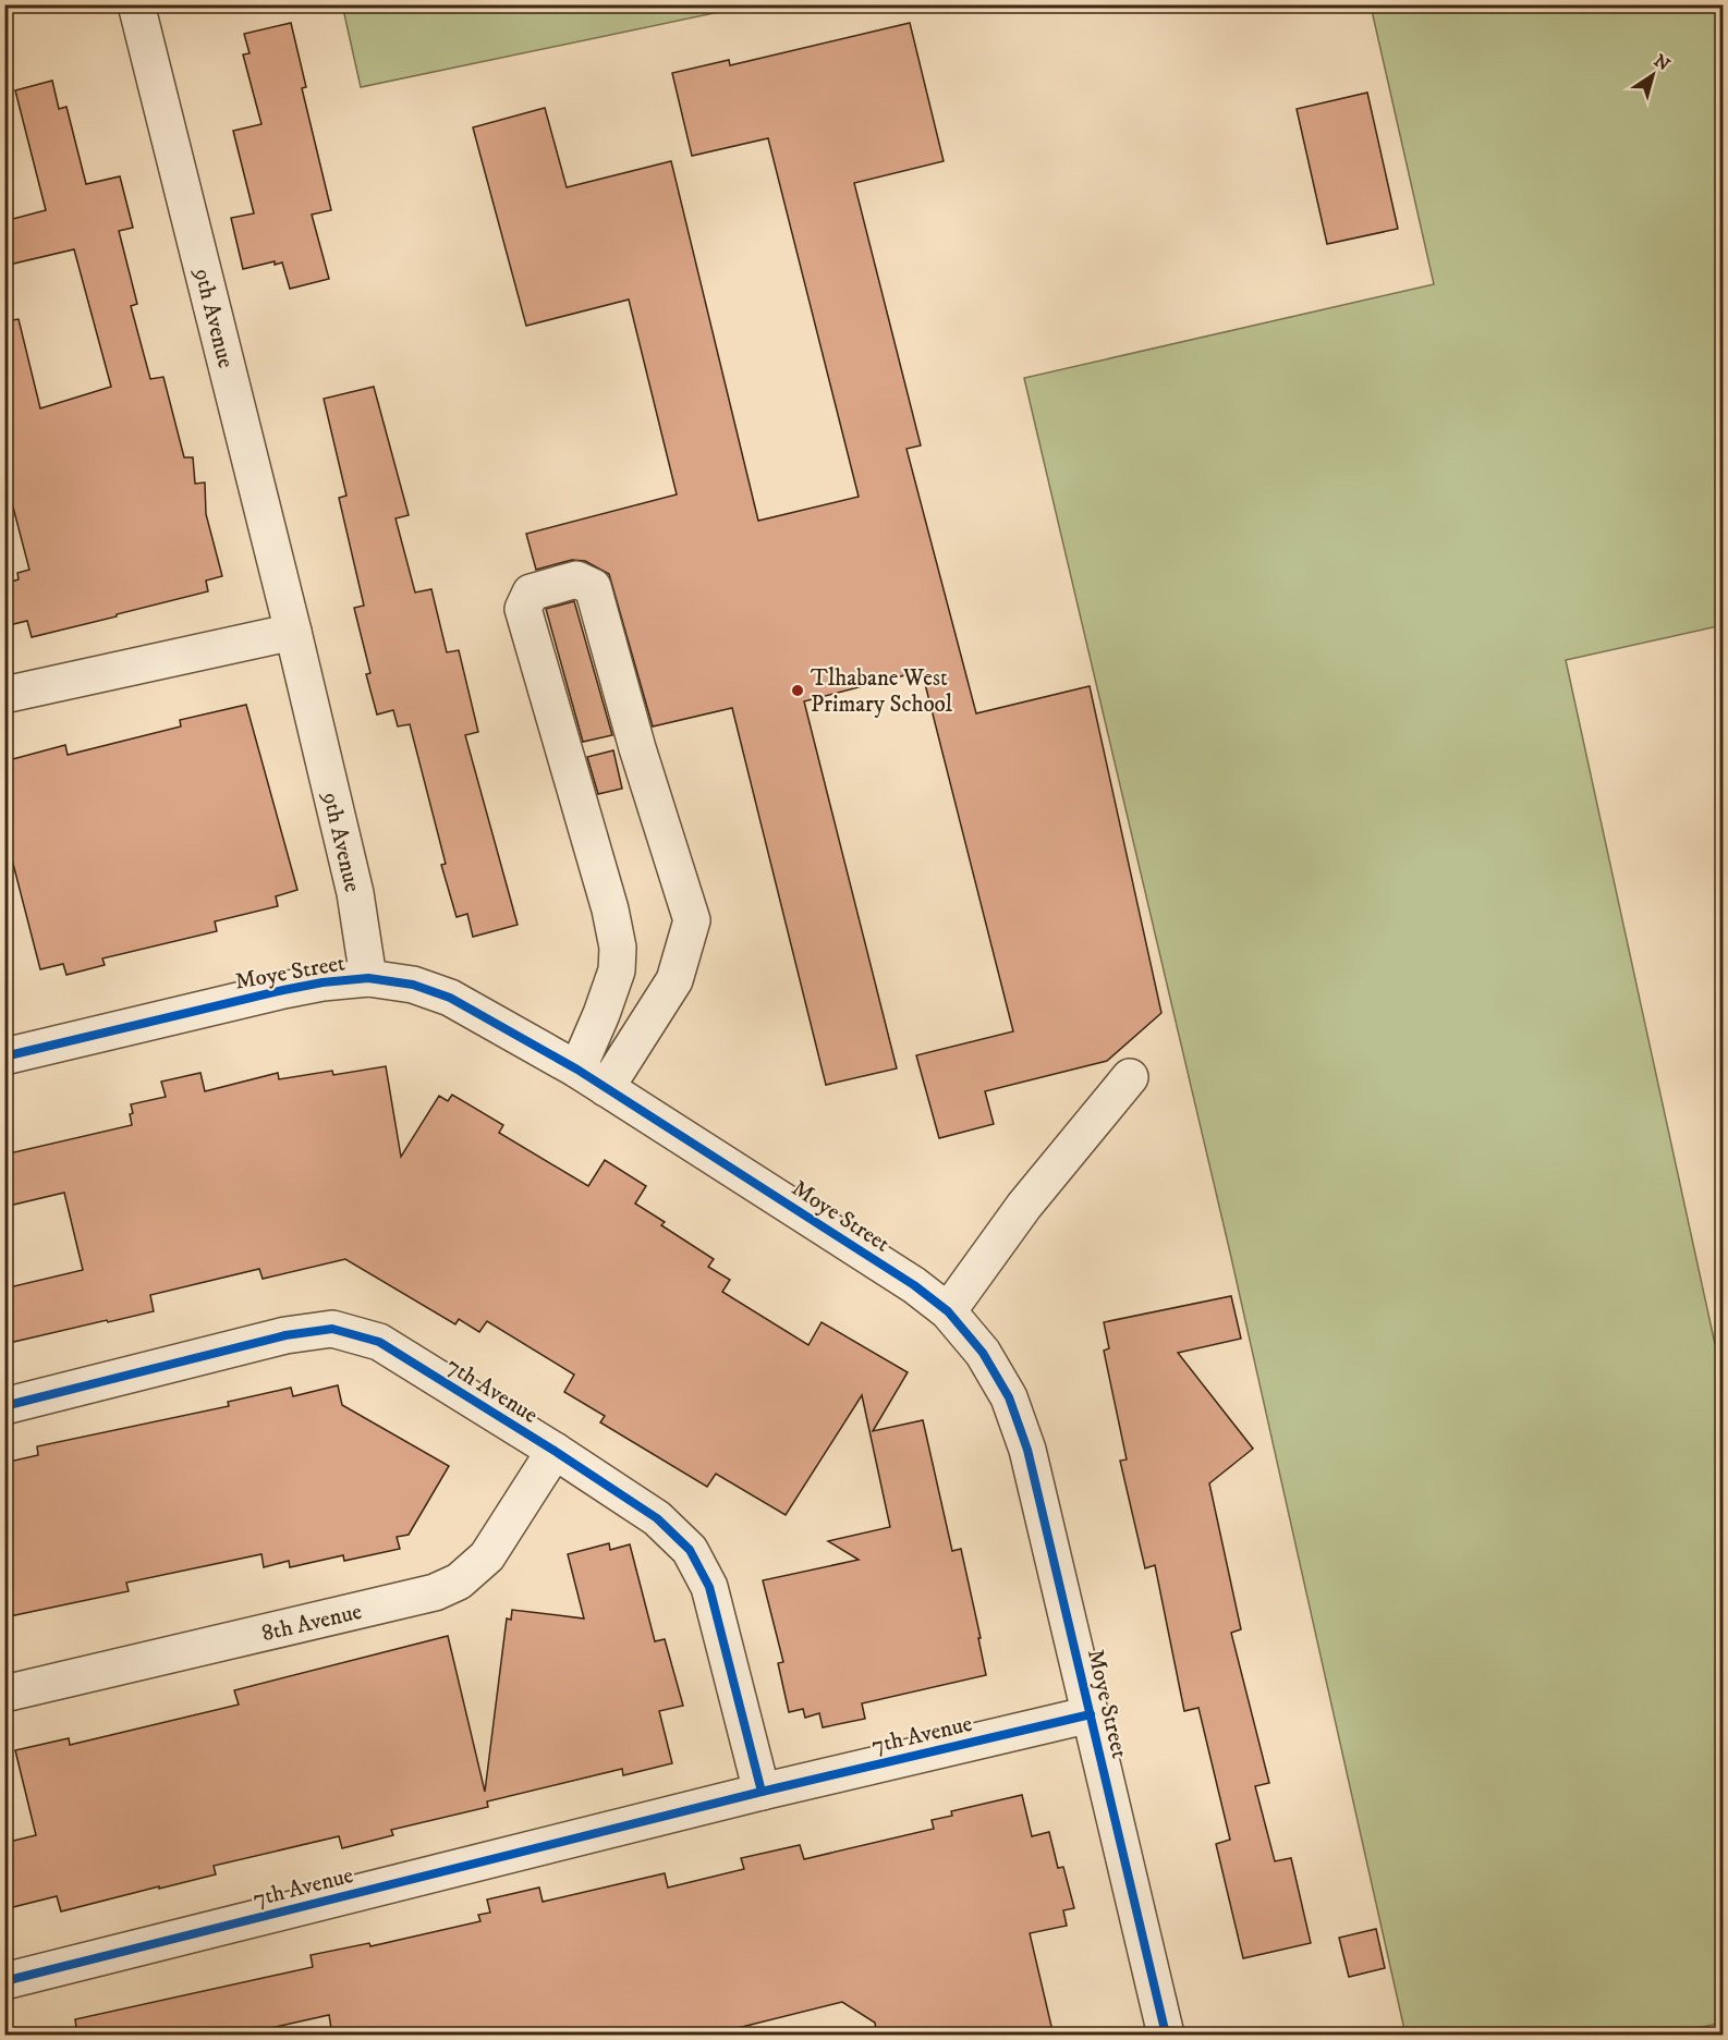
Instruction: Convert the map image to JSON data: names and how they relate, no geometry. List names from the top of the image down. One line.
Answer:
{"streets":{"street":["9th Avenue","Moye Street","7th Avenue","8th Avenue"]},"crossings":[["9th Avenue","Moye Street"],["Moye Street","7th Avenue"],["7th Avenue","8th Avenue"]],"places":["Tlhabane West Primary School"],"north":"top right"}
